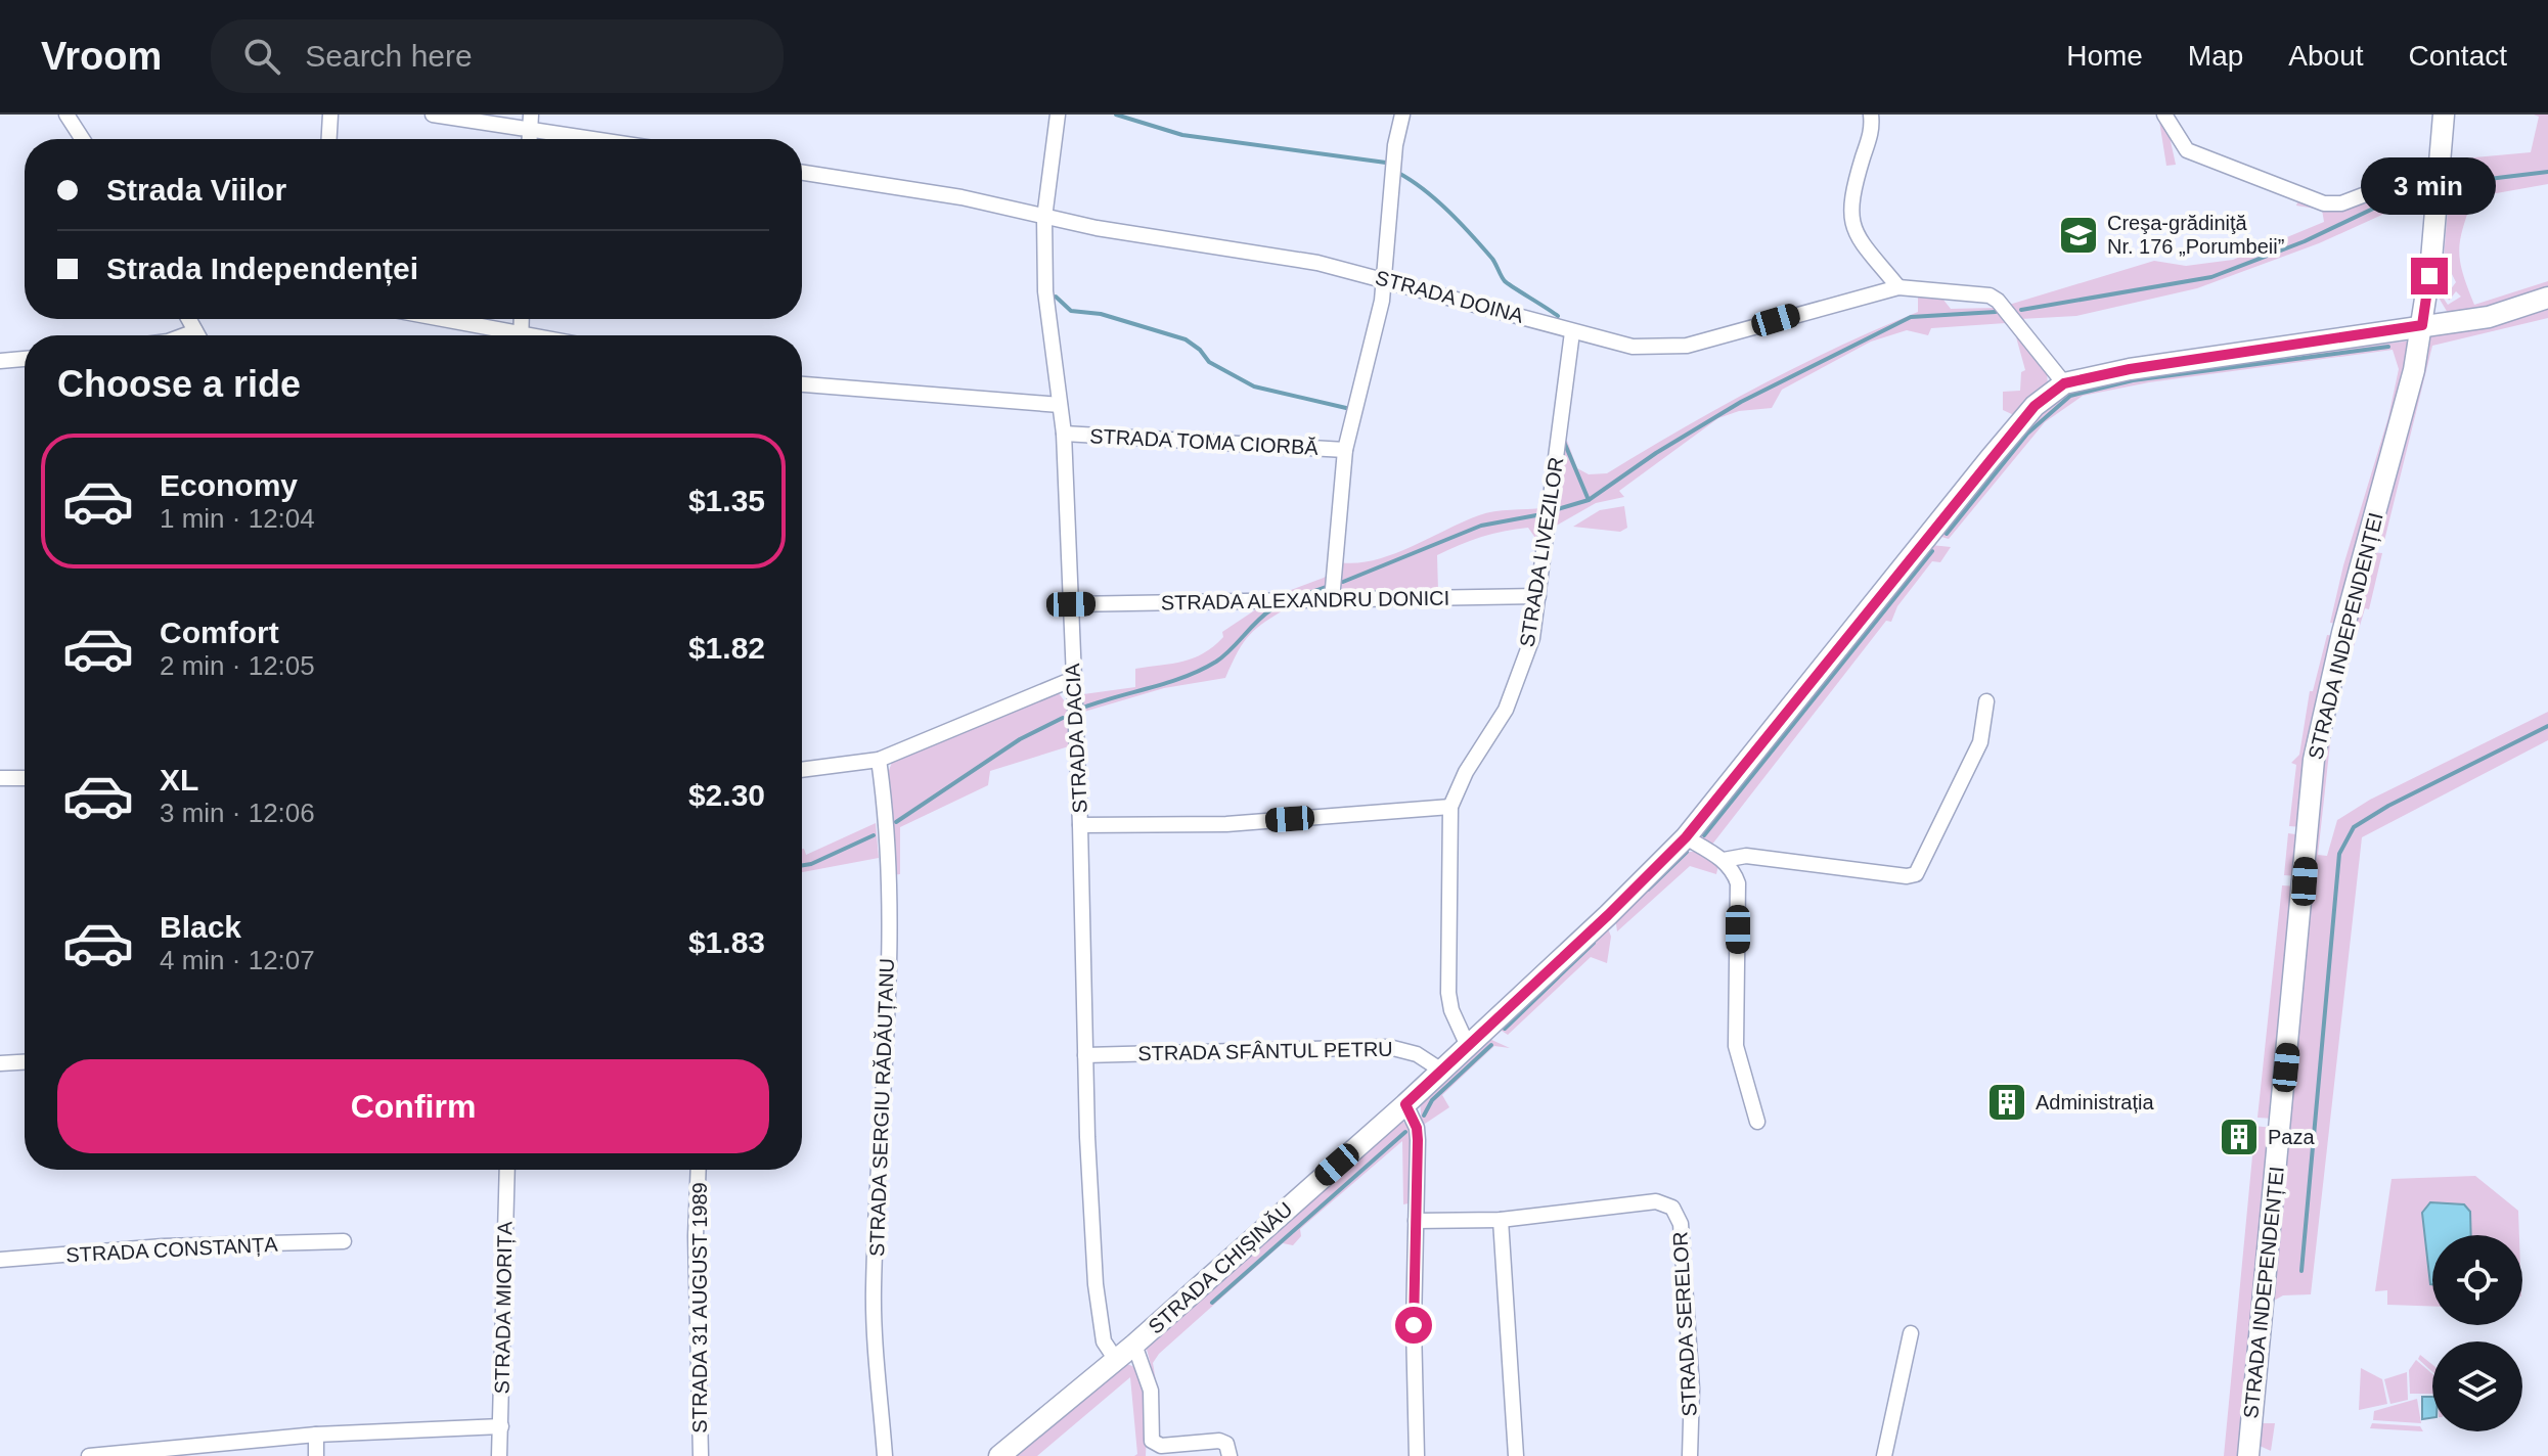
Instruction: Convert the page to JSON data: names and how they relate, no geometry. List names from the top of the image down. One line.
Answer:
{"streets":{"street":["STRADA DOINA","STRADA TOMA CIORBĂ","STRADA LIVEZILOR","STRADA ALEXANDRU DONICI","STRADA INDEPENDENȚEI","STRADA DACIA","STRADA SFÂNTUL PETRU","STRADA SERGIU RĂDĂUȚANU","STRADA CONSTANȚA","STRADA CHIȘINĂU","STRADA MIORIȚA","STRADA 31 AUGUST 1989","STRADA SERELOR"]},"crossings":[["STRADA DOINA","STRADA TOMA CIORBĂ"],["STRADA DOINA","STRADA LIVEZILOR"],["STRADA DOINA","STRADA DACIA"],["STRADA DOINA","STRADA CHIȘINĂU"],["STRADA TOMA CIORBĂ","STRADA ALEXANDRU DONICI"],["STRADA TOMA CIORBĂ","STRADA DACIA"],["STRADA LIVEZILOR","STRADA ALEXANDRU DONICI"],["STRADA LIVEZILOR","STRADA CHIȘINĂU"],["STRADA ALEXANDRU DONICI","STRADA DACIA"],["STRADA INDEPENDENȚEI","STRADA CHIȘINĂU"],["STRADA DACIA","STRADA SFÂNTUL PETRU"],["STRADA DACIA","STRADA CHIȘINĂU"],["STRADA SFÂNTUL PETRU","STRADA CHIȘINĂU"]],"places":{"school or university":["Creşa-grădiniţă Nr. 176 „Porumbeii”"],"building":["Administrația","Paza"]},"page":{"header":"Vroom","search":"Search here","nav":["Home","Map","About","Contact"],"banner":["Strada Viilor","Strada Independenței"],"bubble":"3 min","heading":"Choose a ride","list":[{"name":"Economy","note":"1 min · 12:04","value":"$1.35"},{"name":"Comfort","note":"2 min · 12:05","value":"$1.82"},{"name":"XL","note":"3 min · 12:06","value":"$2.30"},{"name":"Black","note":"4 min · 12:07","value":"$1.83"}],"buttons":"Confirm"}}
